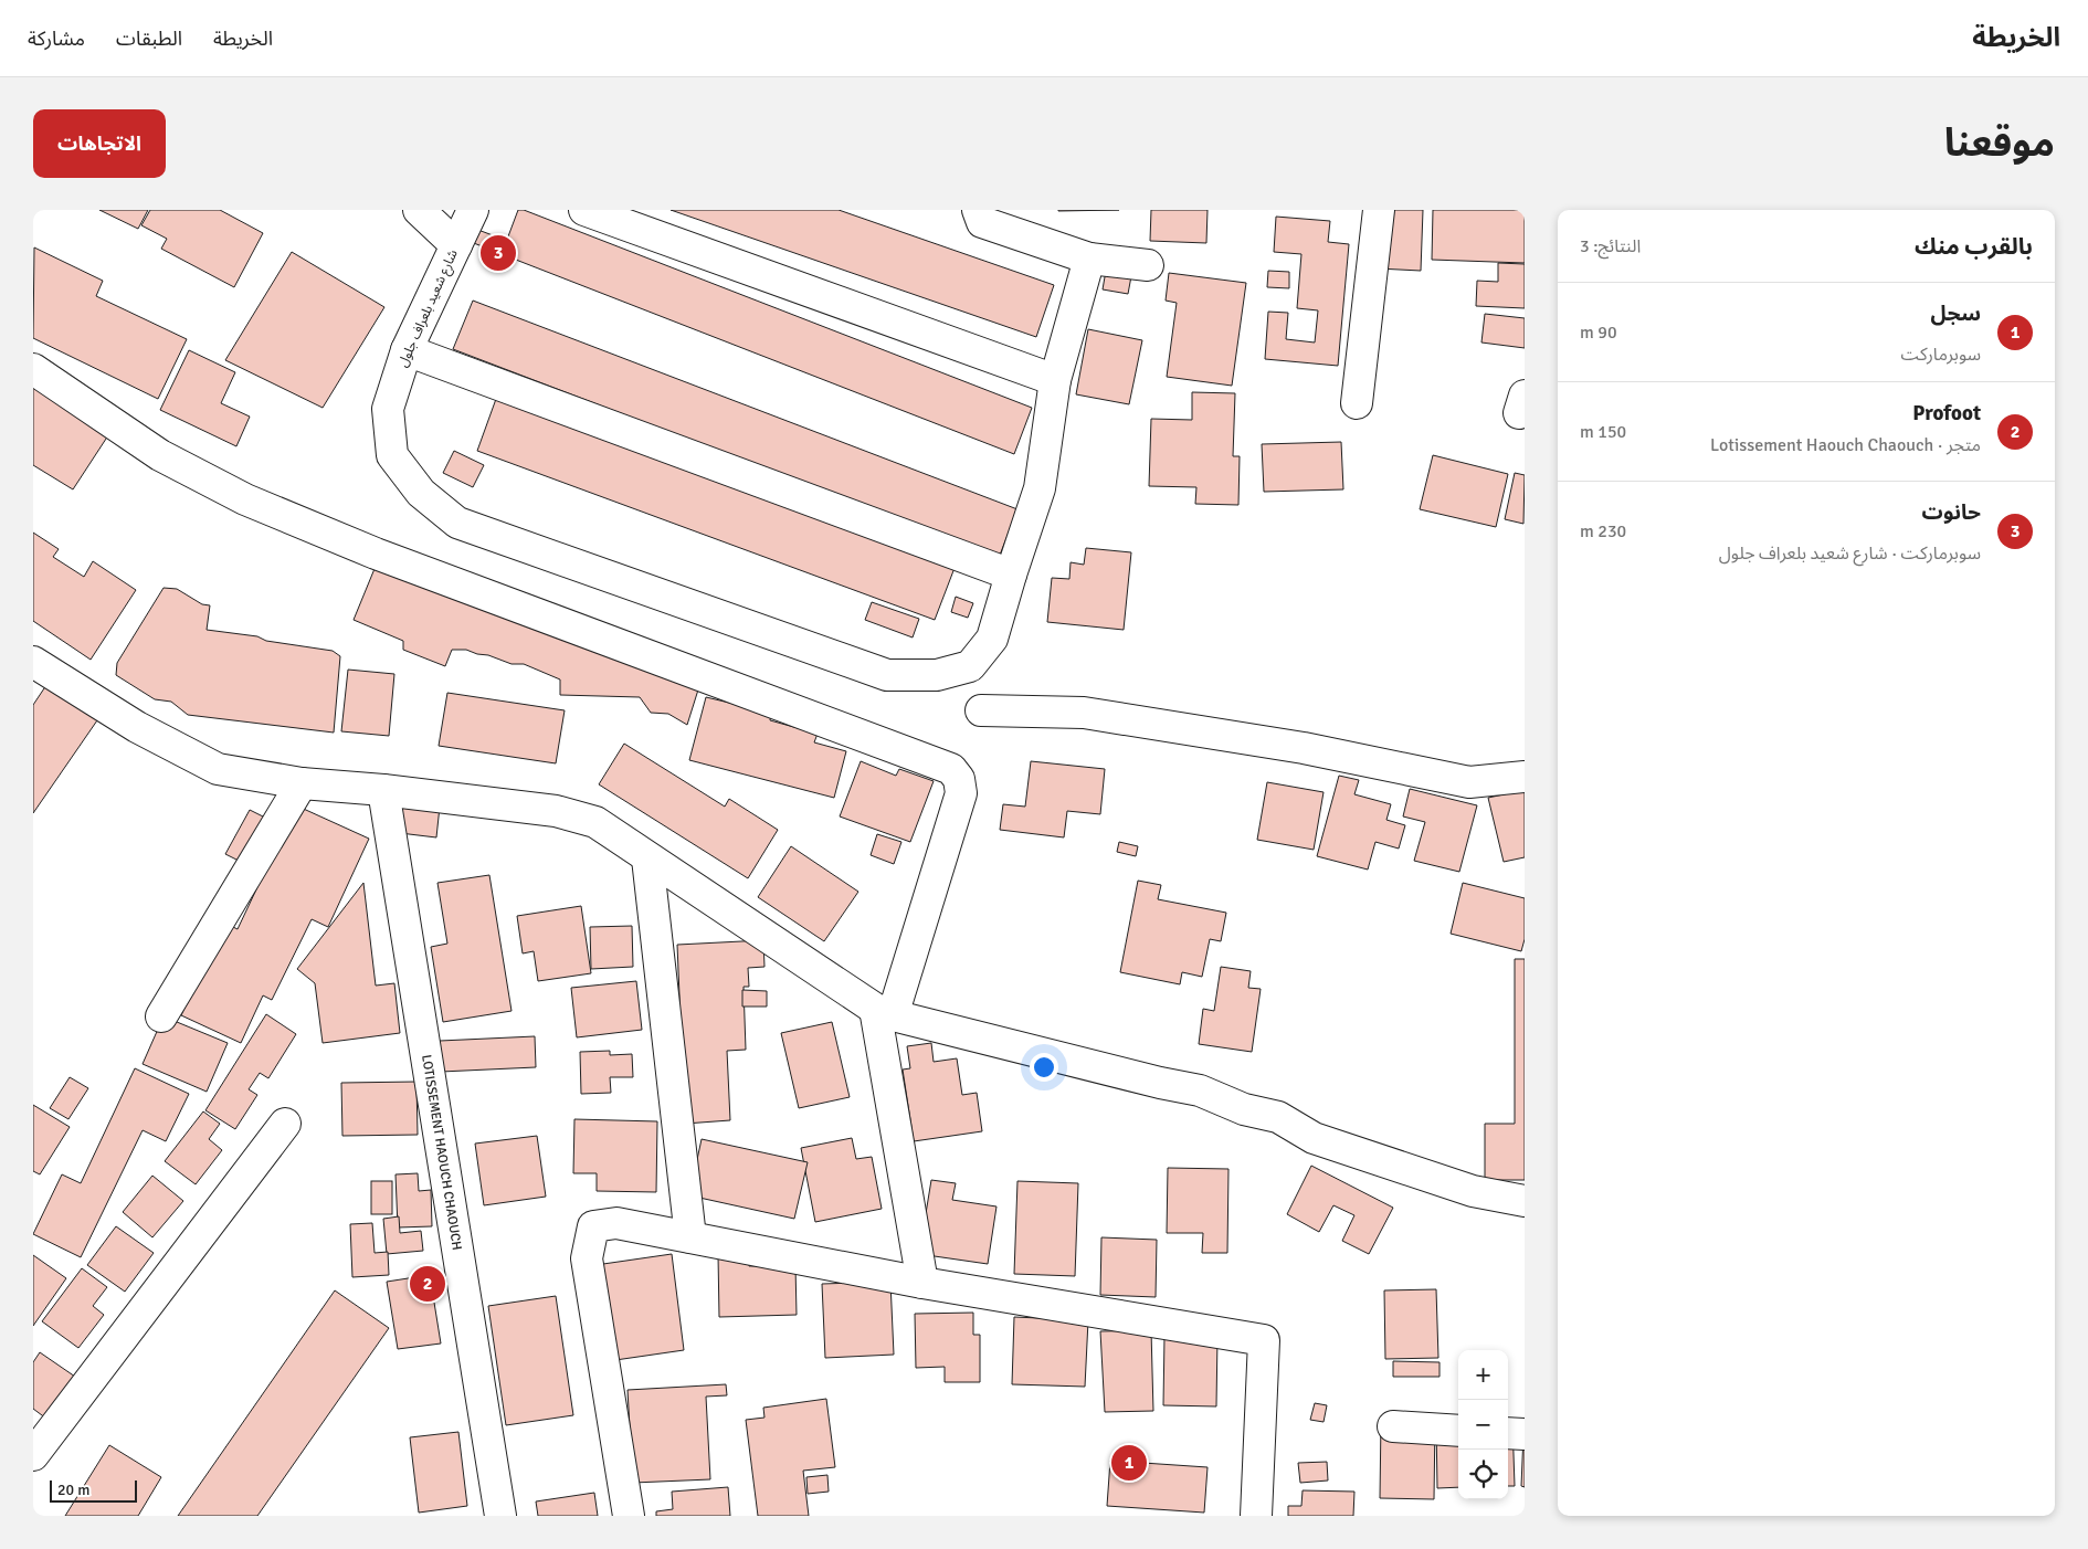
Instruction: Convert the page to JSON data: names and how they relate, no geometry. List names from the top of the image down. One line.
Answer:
{"streets":{"street":["شارع شعيد بلعراف جلول","LOTISSEMENT HAOUCH CHAOUCH"]},"scale_bar":"20 m","page":{"header":"الخريطة","nav":["الخريطة","الطبقات","مشاركة"],"title":"موقعنا","buttons":"الاتجاهات","heading":["بالقرب منك","النتائج: 3"],"pins":["3","2","1"],"list":[{"mark":"1","name":"سجل","note":"سوبرماركت","value":"90 m"},{"mark":"2","name":"Profoot","note":"متجر · Lotissement Haouch Chaouch","value":"150 m"},{"mark":"3","name":"حانوت","note":"سوبرماركت · شارع شعيد بلعراف جلول","value":"230 m"}],"map_buttons":["+","−"],"scale":"20 m"}}
